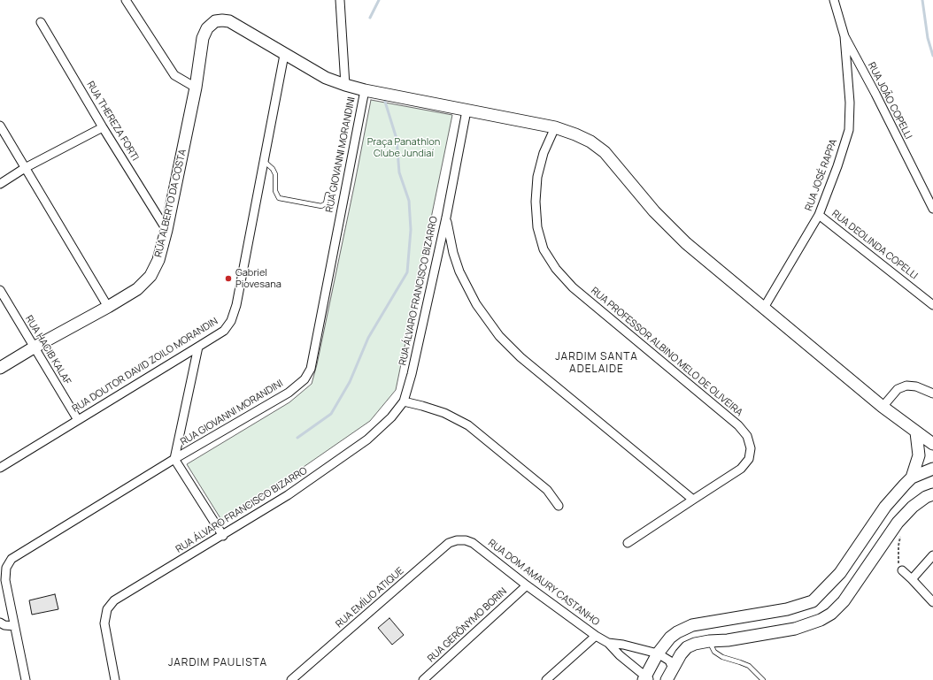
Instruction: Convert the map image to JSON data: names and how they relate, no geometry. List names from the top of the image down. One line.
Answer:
{"streets":{"street":["RUA JOÃO COPELLI","RUA THEREZA FORTI","RUA GIOVANNI MORANDINI","RUA JOSÉ RAPPA","RUA ALBERTO DA COSTA","RUA DEOLINDA COPELLI","RUA ÁLVARO FRANCISCO BIZARRO","RUA HACIB KALAF","RUA PROFESSOR ALBINO MELO DE OLIVEIRA","RUA DOUTOR DAVID ZOILO MORANDIN","RUA DOM AMAURY CASTANHO","RUA EMÍLIO ATIQUE","RUA GERÔNYMO BORIN"]},"crossings":[["RUA JOÃO COPELLI","RUA JOSÉ RAPPA"],["RUA THEREZA FORTI","RUA ALBERTO DA COSTA"],["RUA JOSÉ RAPPA","RUA DEOLINDA COPELLI"],["RUA ALBERTO DA COSTA","RUA HACIB KALAF"],["RUA ALBERTO DA COSTA","RUA DOUTOR DAVID ZOILO MORANDIN"],["RUA HACIB KALAF","RUA DOUTOR DAVID ZOILO MORANDIN"],["RUA DOM AMAURY CASTANHO","RUA EMÍLIO ATIQUE"],["RUA DOM AMAURY CASTANHO","RUA GERÔNYMO BORIN"]],"districts":["JARDIM SANTA ADELAIDE","JARDIM PAULISTA"],"parks":["Praça Panathlon Clube Jundiaí"],"places":["Gabriel Piovesana"]}
